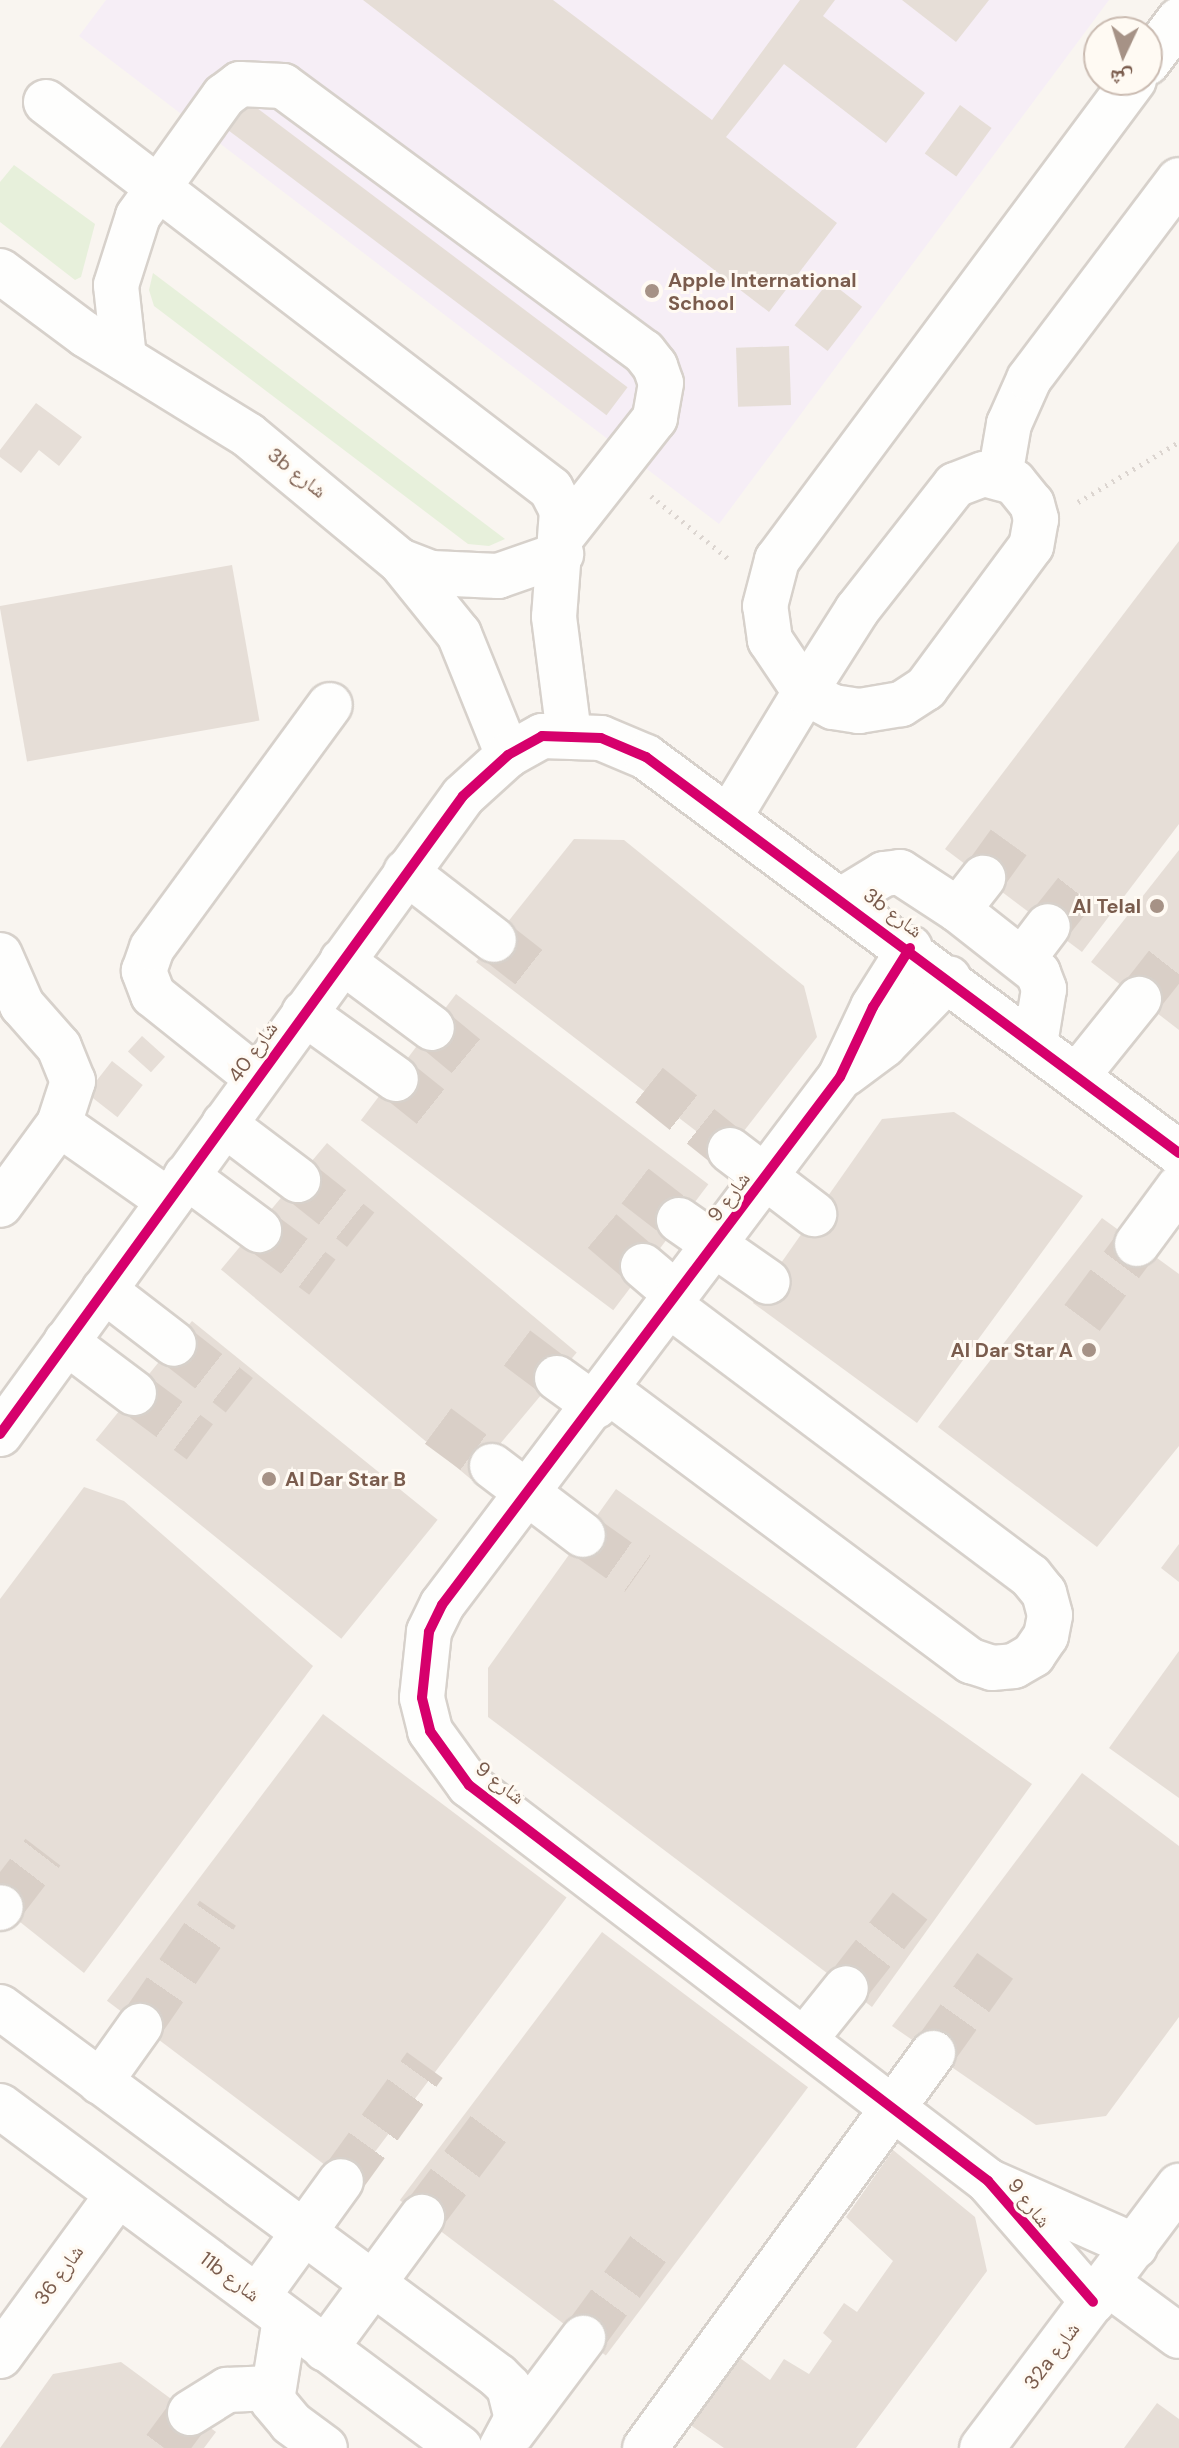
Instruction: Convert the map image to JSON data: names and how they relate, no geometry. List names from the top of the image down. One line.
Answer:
{"streets":{"street":["3b شارع","شارع 40","شارع 9","شارع 36","11b شارع","32a شارع"]},"crossings":[["3b شارع","شارع 40"],["3b شارع","شارع 9"],["شارع 9","32a شارع"],["شارع 36","11b شارع"]],"places":["Apple International School","Al Telal","Al Dar Star A","Al Dar Star B"],"north":"bottom"}
